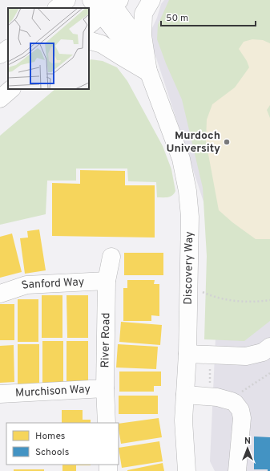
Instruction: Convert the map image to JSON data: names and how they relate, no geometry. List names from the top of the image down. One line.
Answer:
{"streets":{"main road":["Discovery Way","Sanford Way","River Road","Murchison Way"]},"crossings":[["Sanford Way","River Road"],["River Road","Murchison Way"]],"places":["Murdoch University"],"legend":["Homes","Schools"],"scale_bar":"50 m","north":"top"}
